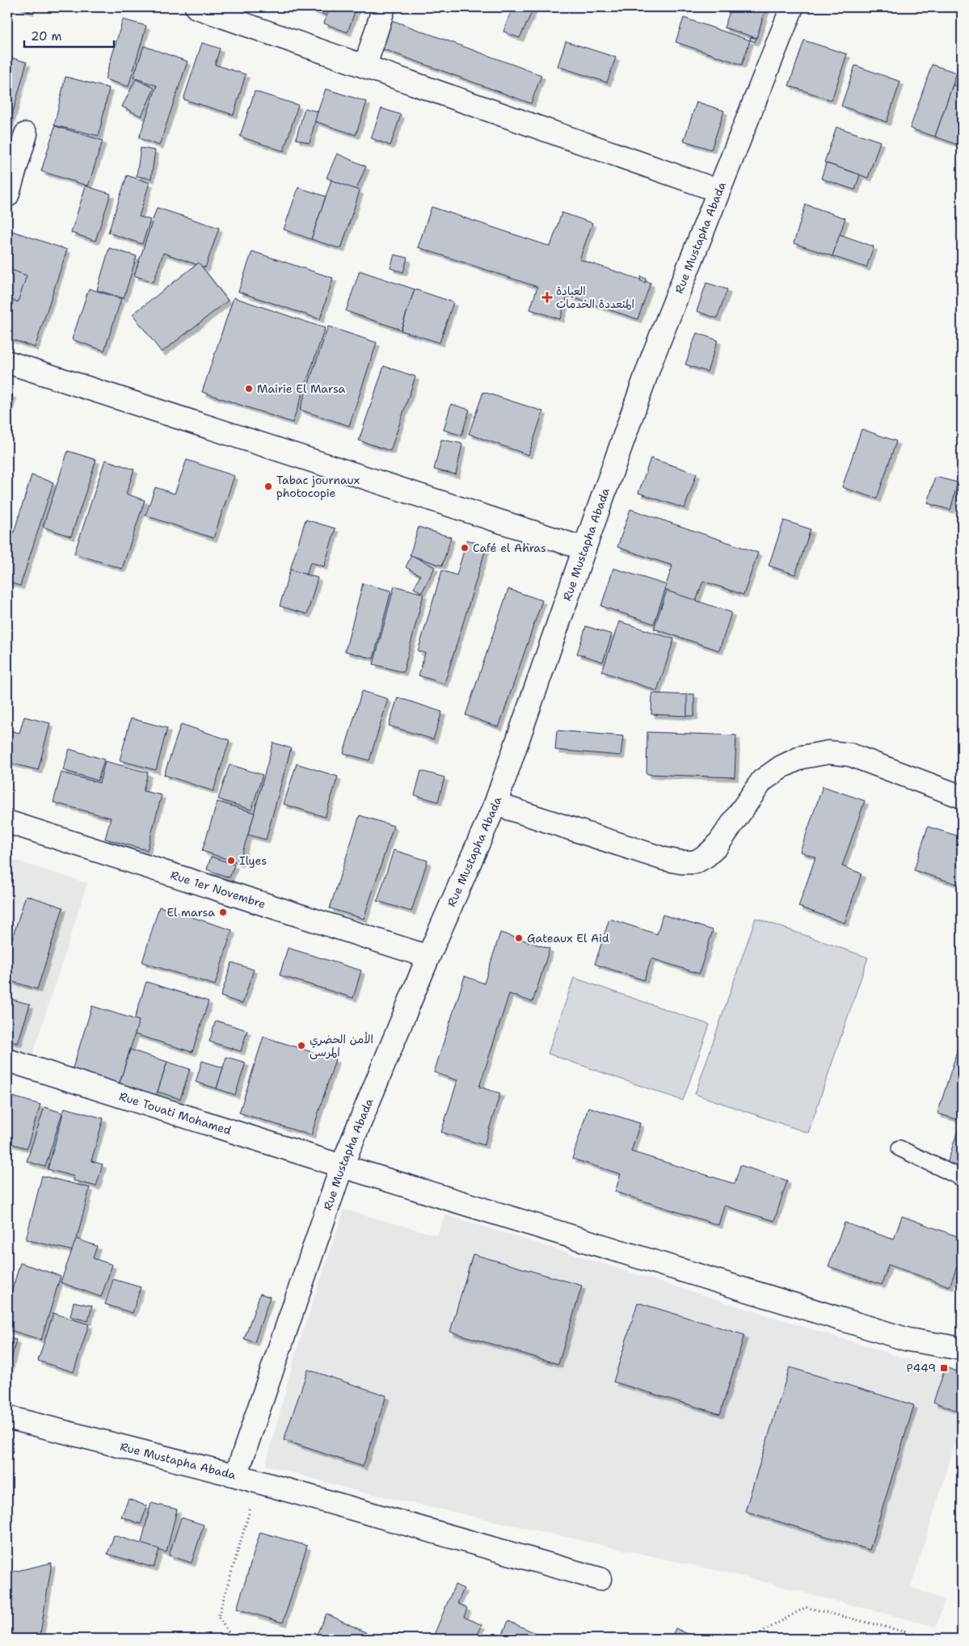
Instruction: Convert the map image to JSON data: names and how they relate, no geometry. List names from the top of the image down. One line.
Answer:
{"streets":{"street":["Rue Mustapha Abada","Rue 1er Novembre","Rue Touati Mohamed"]},"crossings":[["Rue Mustapha Abada","Rue 1er Novembre"],["Rue Mustapha Abada","Rue Touati Mohamed"]],"places":{"health":["العيادة المتعددة الخدمات"],"other":["Mairie El Marsa","Tabac journaux photocopie","Café el Ahras","Ilyes","El marsa","Gateaux El Aid","الأمن الحضري المرسى"],"transit":["P449"]},"scale_bar":"20 m"}
